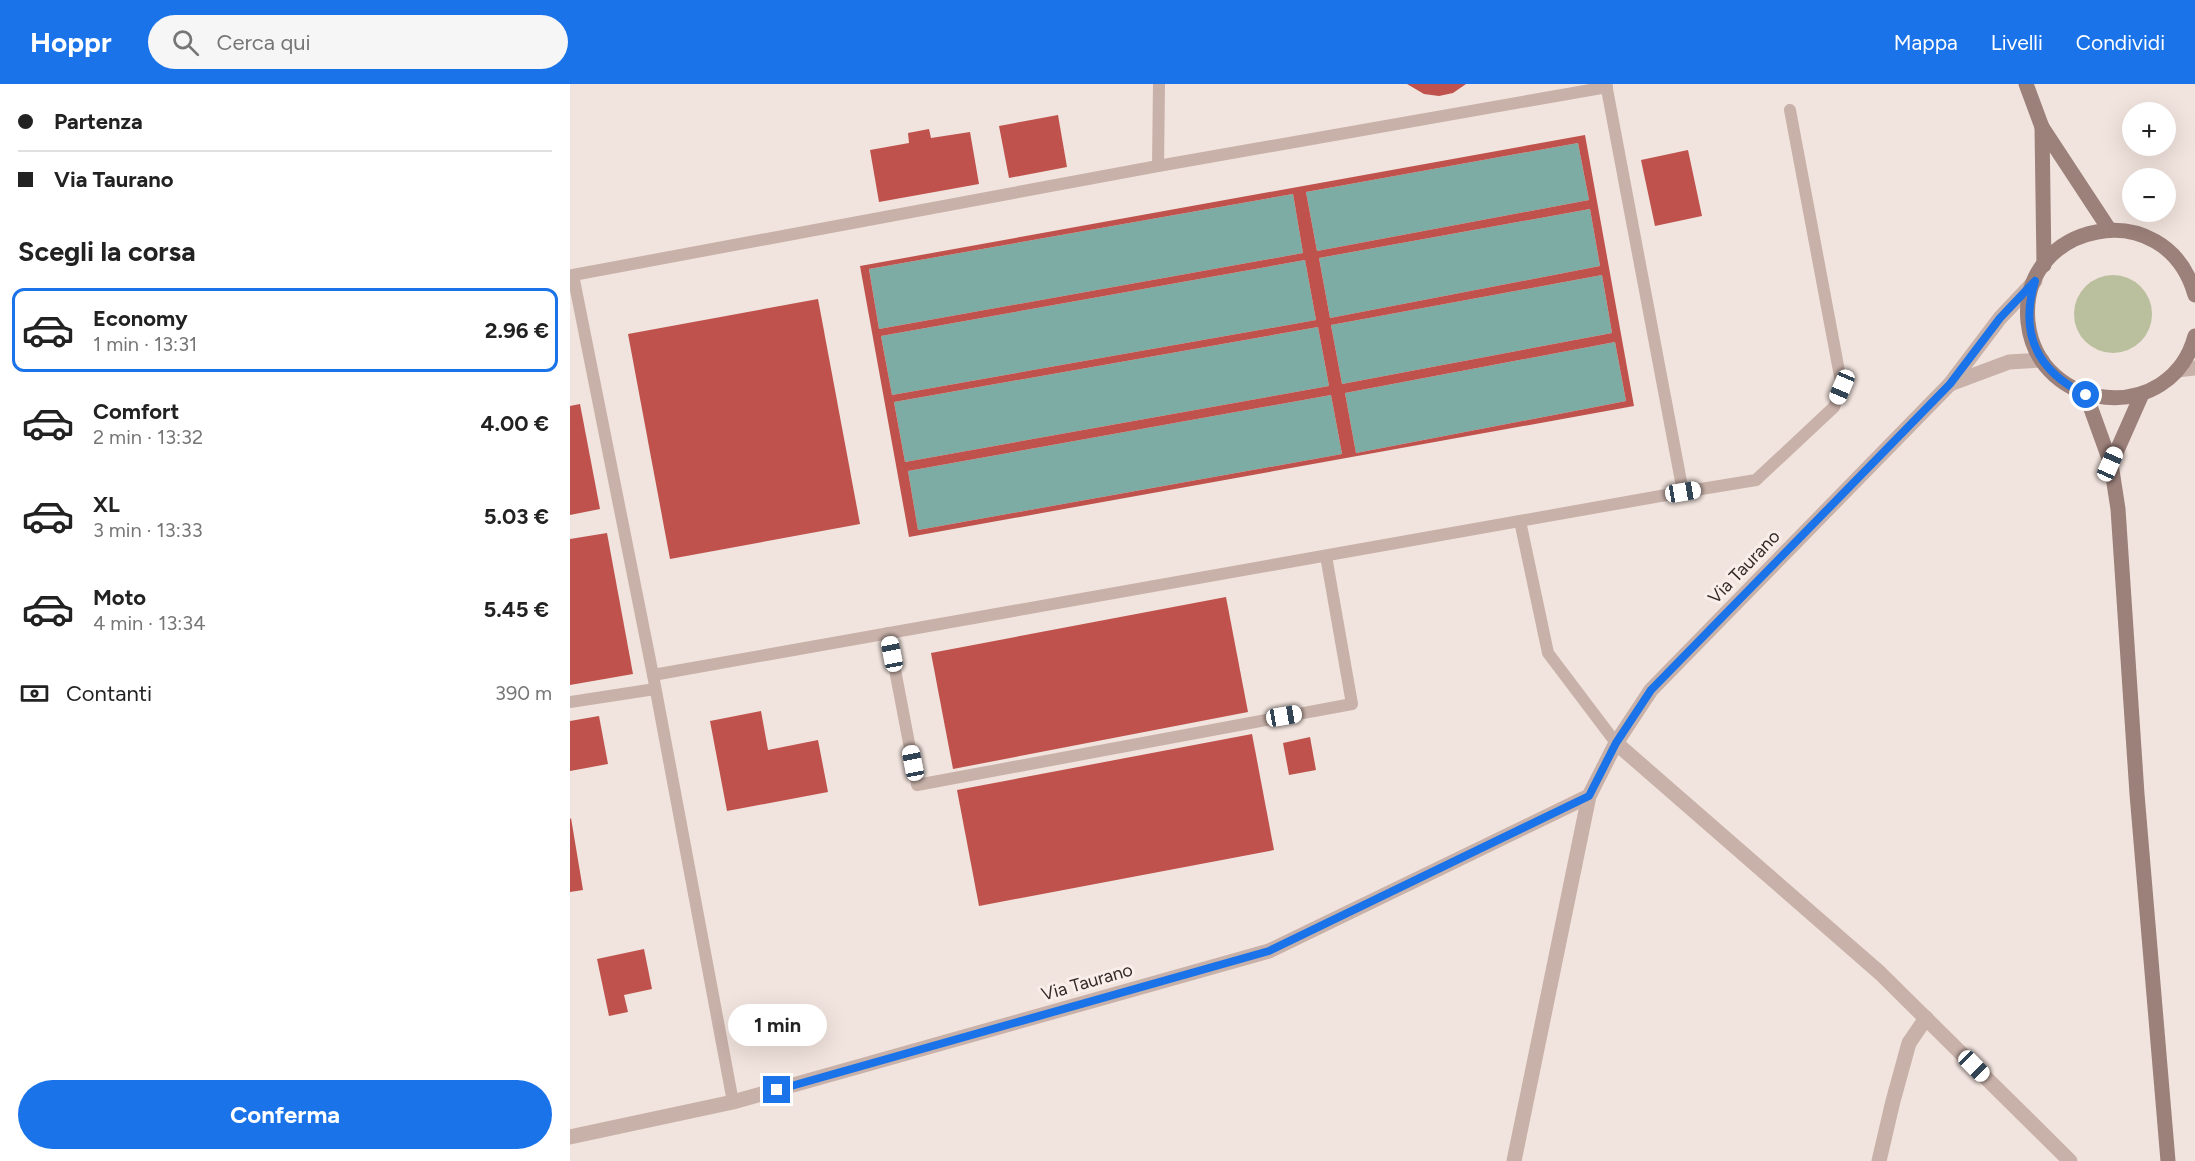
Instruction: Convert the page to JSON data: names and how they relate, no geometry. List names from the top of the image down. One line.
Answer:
{"streets":{"street":["Via Taurano"]},"page":{"header":"Hoppr","search":"Cerca qui","nav":["Mappa","Livelli","Condividi"],"banner":["Partenza","Via Taurano"],"map_buttons":["+","−"],"heading":"Scegli la corsa","list":[{"name":"Economy","note":"1 min · 13:31","value":"2.96 €"},{"name":"Comfort","note":"2 min · 13:32","value":"4.00 €"},{"name":"XL","note":"3 min · 13:33","value":"5.03 €"},{"name":"Moto","note":"4 min · 13:34","value":"5.45 €"}],"pay":["Contanti","390 m"],"bubble":"1 min","buttons":"Conferma"}}
